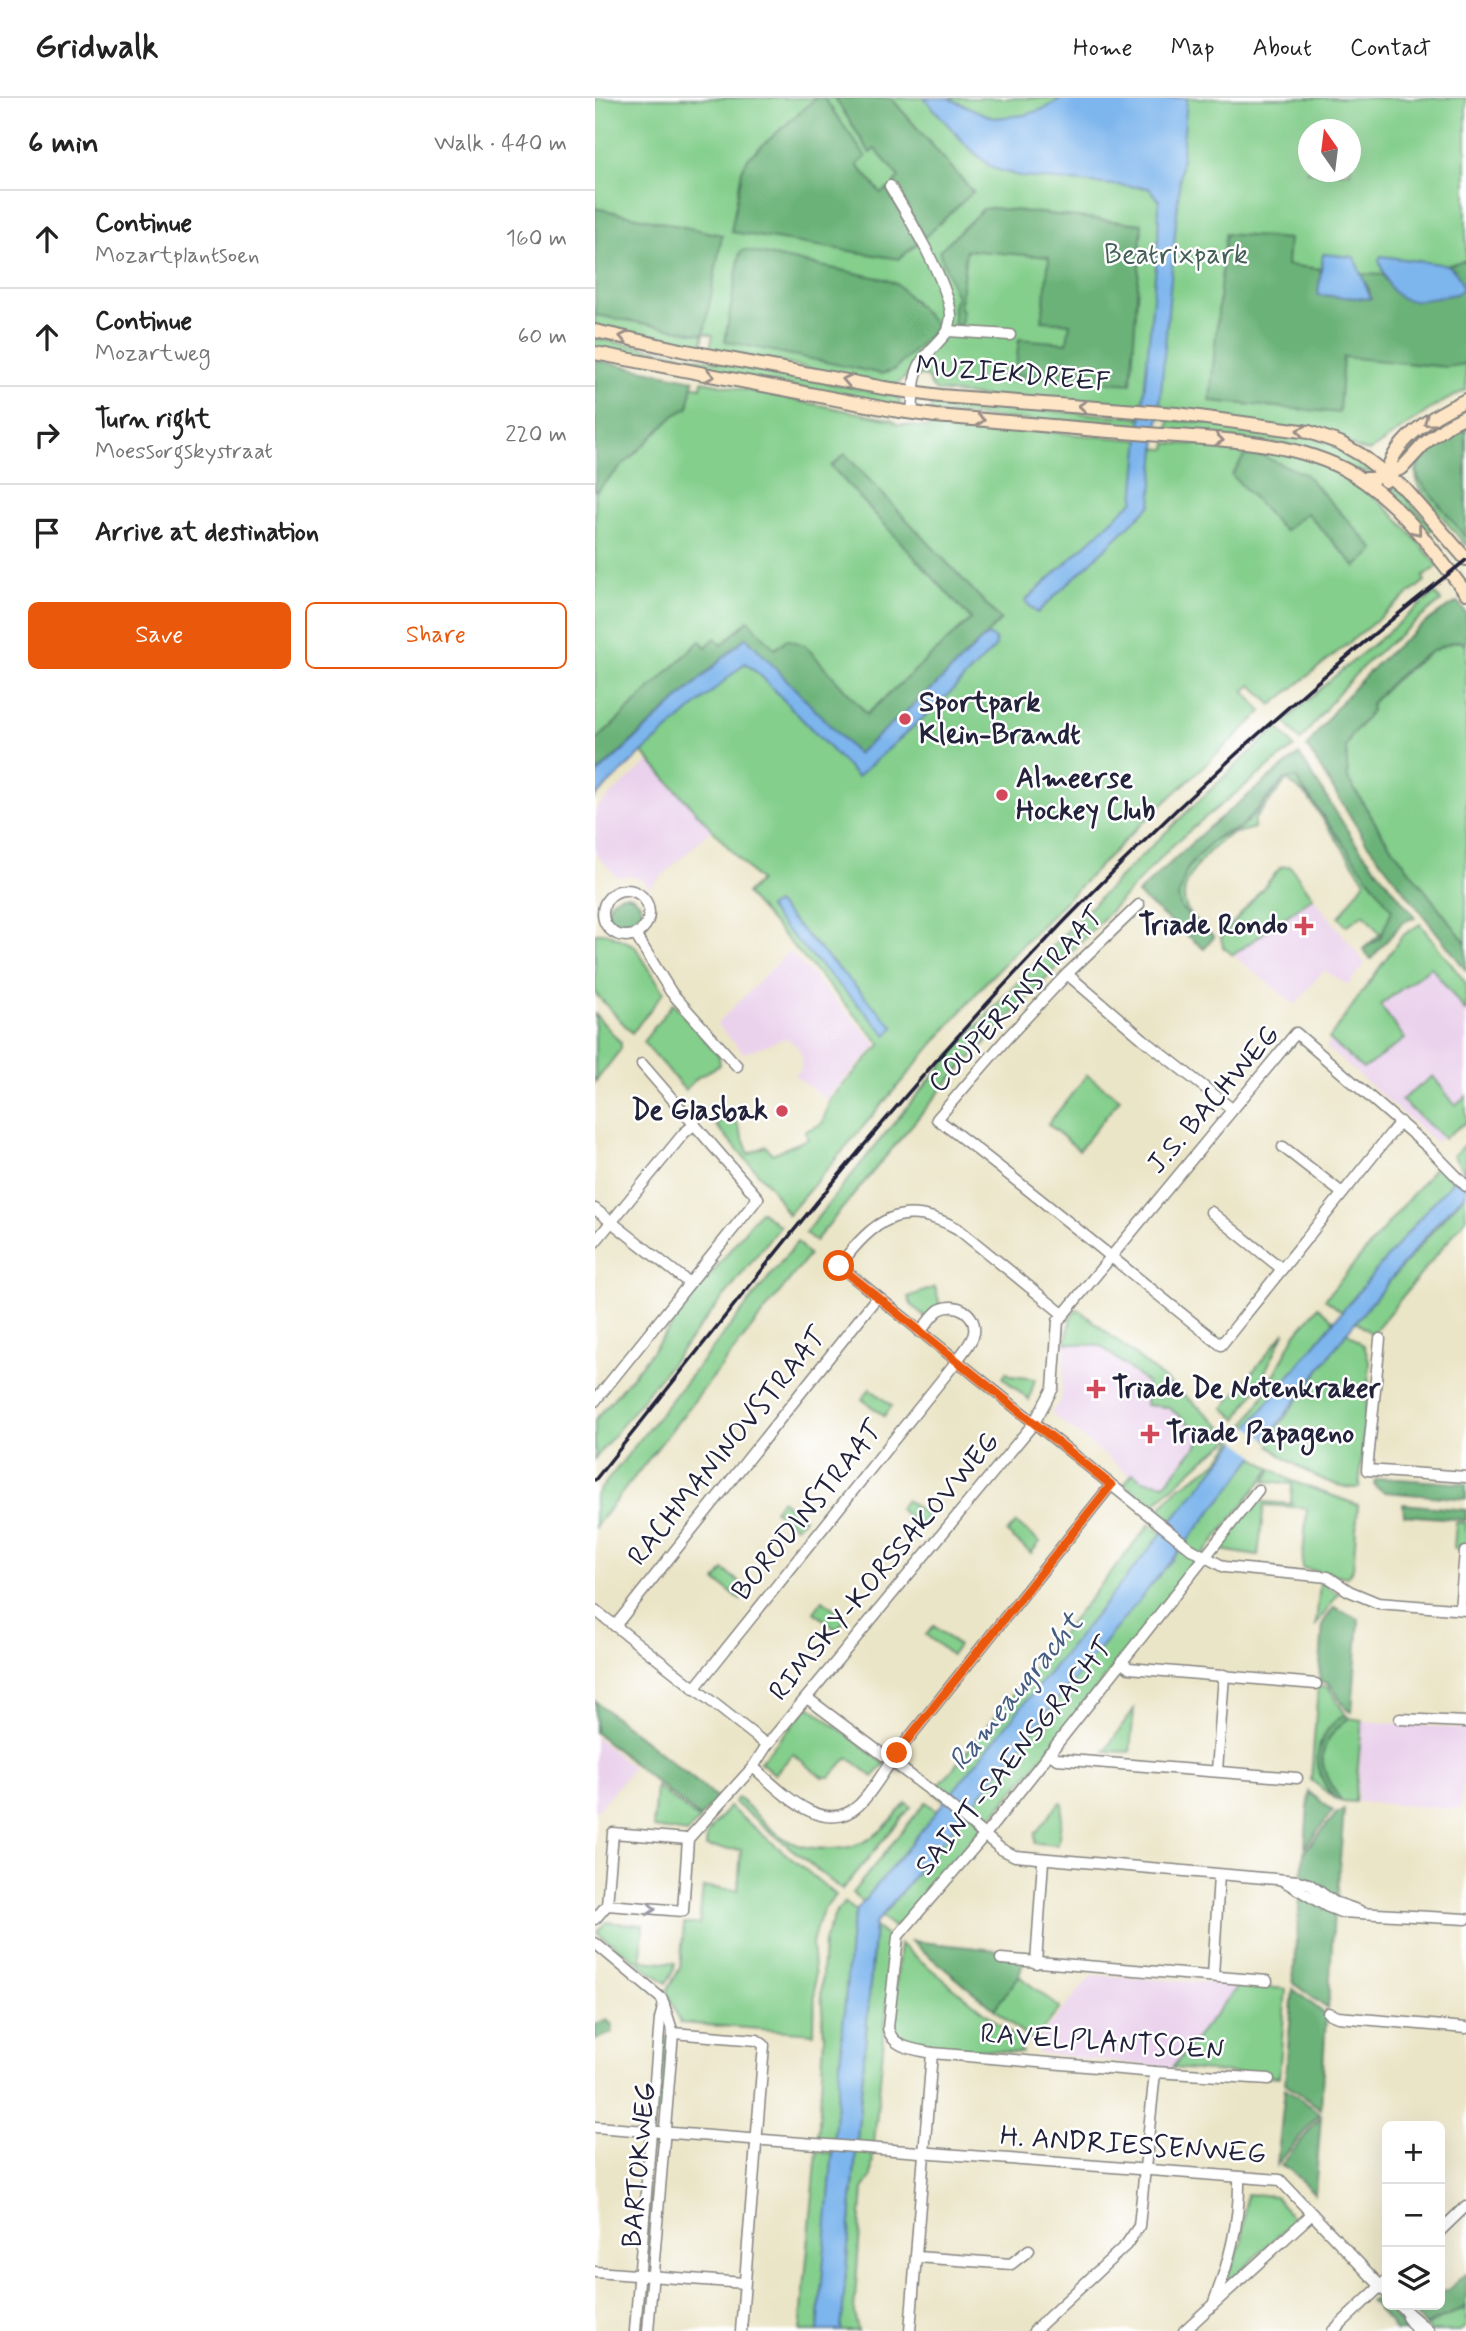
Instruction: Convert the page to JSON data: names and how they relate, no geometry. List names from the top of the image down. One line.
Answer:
{"streets":{"main road":["MUZIEKDREEF"],"street":["COUPERINSTRAAT","J.S. BACHWEG","RACHMANINOVSTRAAT","BORODINSTRAAT","RIMSKY-KORSSAKOVWEG","SAINT-SAENSGRACHT","RAVELPLANTSOEN","H. ANDRIESSENWEG","BARTOKWEG"]},"crossings":[["COUPERINSTRAAT","J.S. BACHWEG"],["J.S. BACHWEG","RIMSKY-KORSSAKOVWEG"],["SAINT-SAENSGRACHT","RAVELPLANTSOEN"]],"water":["Rameaugracht"],"parks":["Beatrixpark"],"places":{"other":["Sportpark Klein-Brandt","Almeerse Hockey Club","De Glasbak"],"health":["Triade Rondo","Triade De Notenkraker","Triade Papageno"]},"north":"top","page":{"header":"Gridwalk","nav":["Home","Map","About","Contact"],"heading":["6 min","Walk · 440 m"],"list":[["Continue","Mozartplantsoen","160 m"],["Continue","Mozartweg","60 m"],["Turn right","Moessorgskystraat","220 m"],"Arrive at destination"],"buttons":["Save","Share"],"map_buttons":["+","−"]}}
